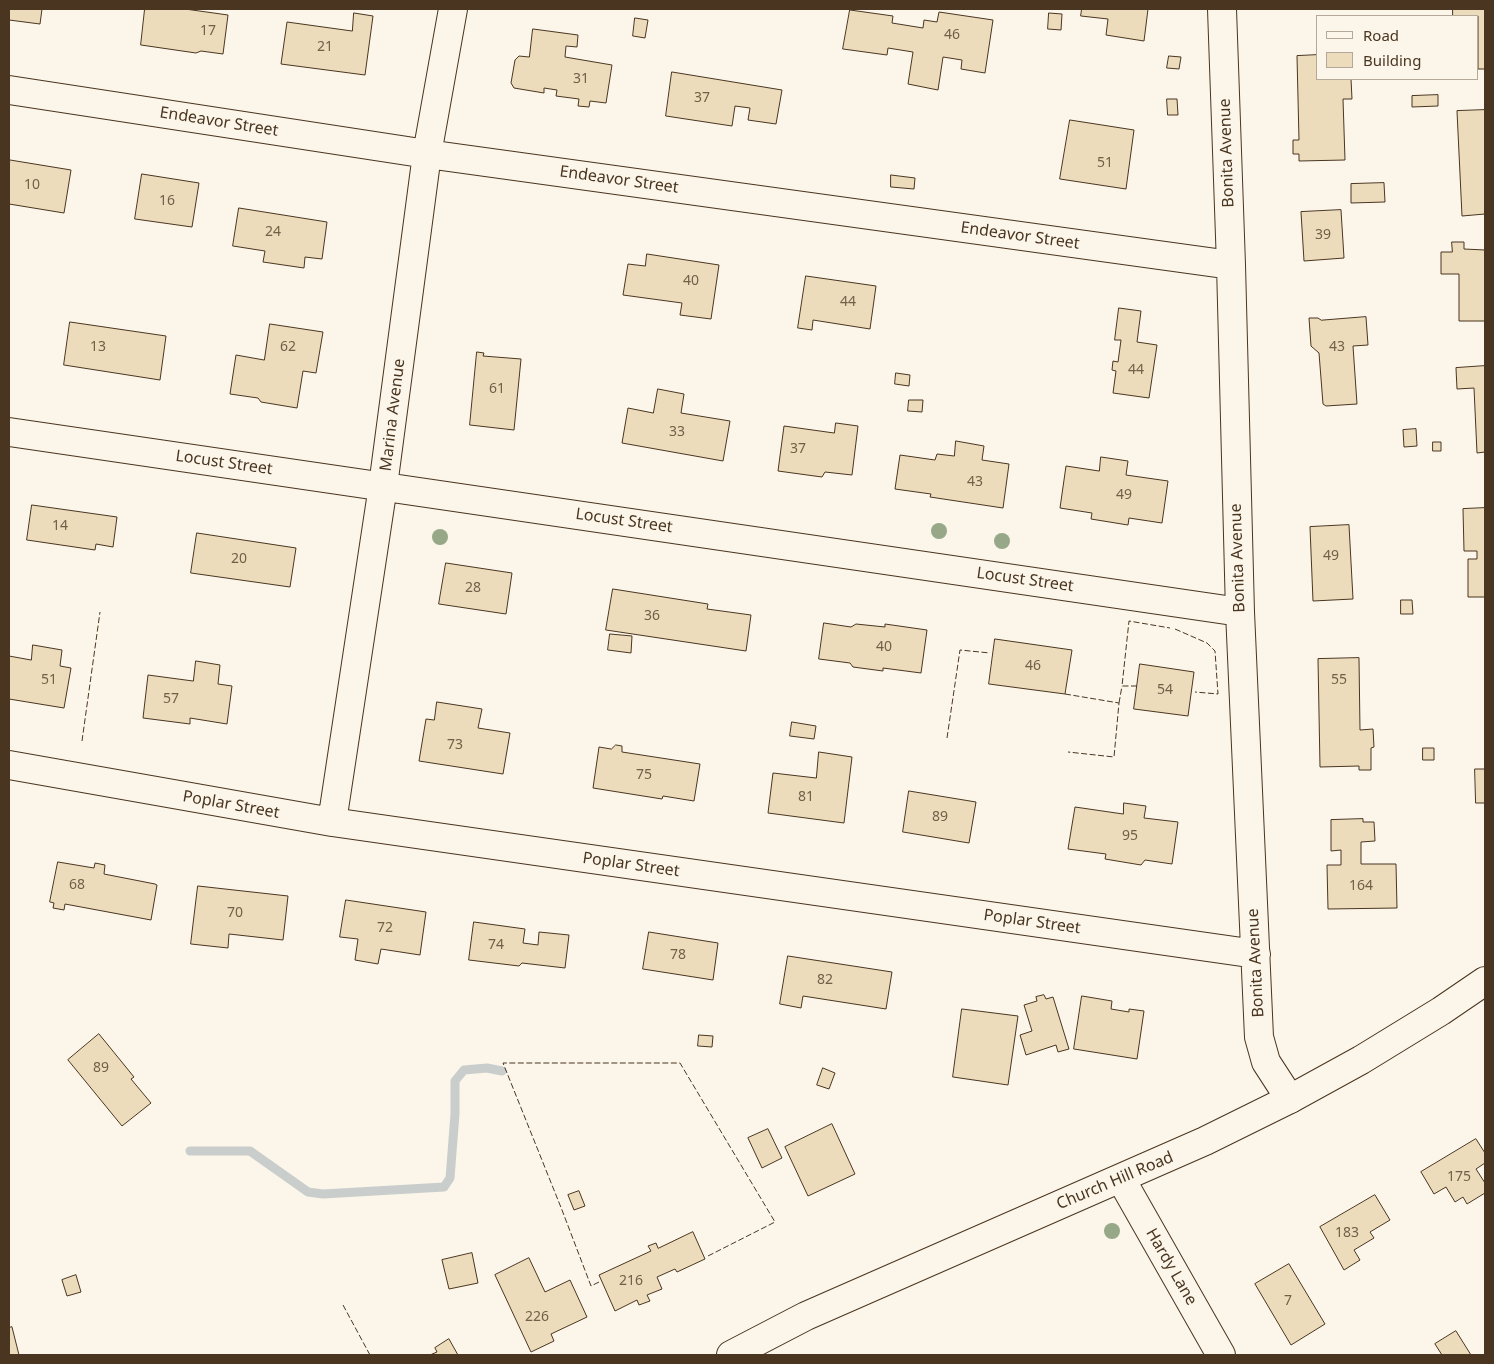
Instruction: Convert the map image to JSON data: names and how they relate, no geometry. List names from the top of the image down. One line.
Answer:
{"streets":{"street":["Endeavor Street","Bonita Avenue","Marina Avenue","Locust Street","Poplar Street","Church Hill Road","Hardy Lane"]},"crossings":[["Endeavor Street","Bonita Avenue"],["Endeavor Street","Marina Avenue"],["Bonita Avenue","Locust Street"],["Bonita Avenue","Poplar Street"],["Bonita Avenue","Church Hill Road"],["Marina Avenue","Locust Street"],["Marina Avenue","Poplar Street"],["Church Hill Road","Hardy Lane"]],"house_numbers":["17","46","21","31","37","51","10","16","24","39","40","44","13","62","43","44","61","33","37","43","49","14","49","20","28","36","40","46","51","55","54","57","73","75","81","89","95","68","164","70","72","74","78","82","89","175","183","216","7","226"],"legend":["Road","Building"]}
